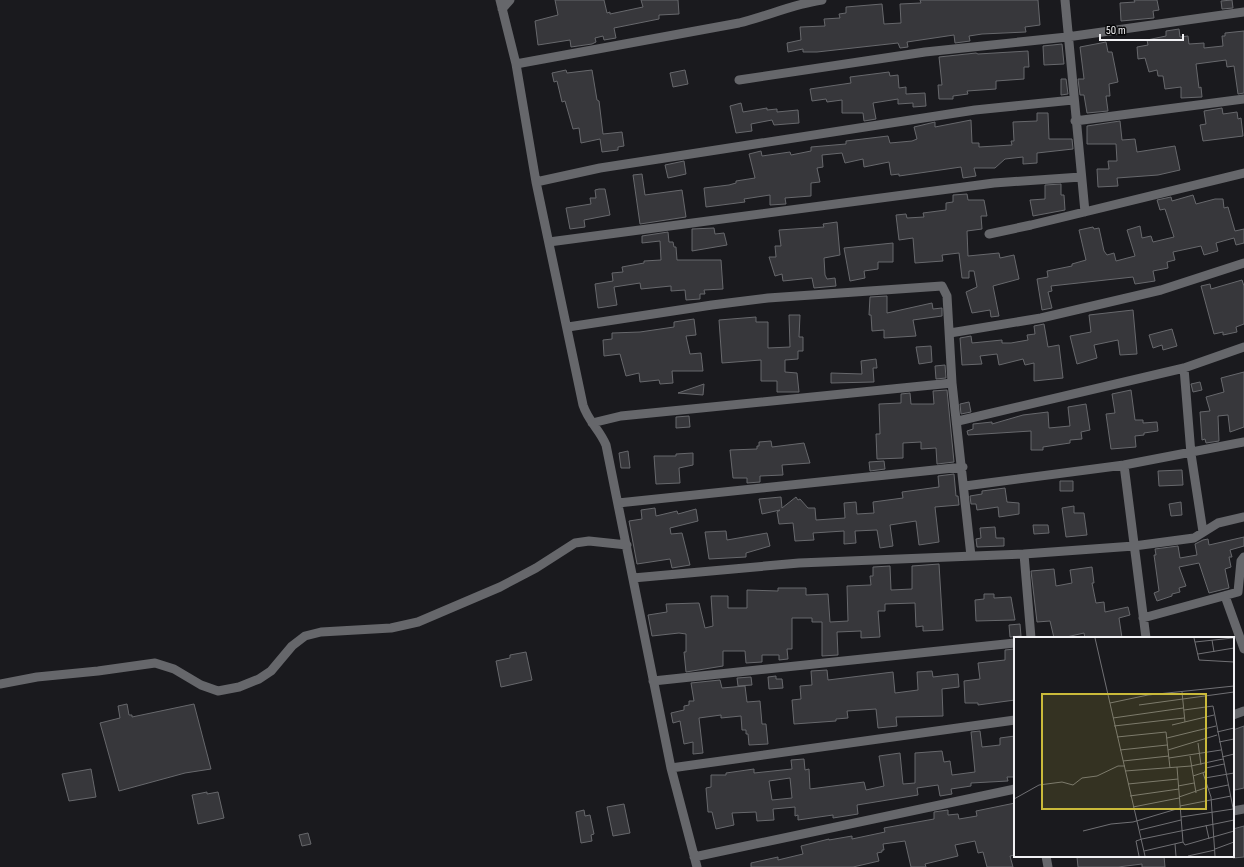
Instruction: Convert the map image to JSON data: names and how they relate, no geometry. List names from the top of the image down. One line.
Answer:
{"scale_bar":"50 m"}
